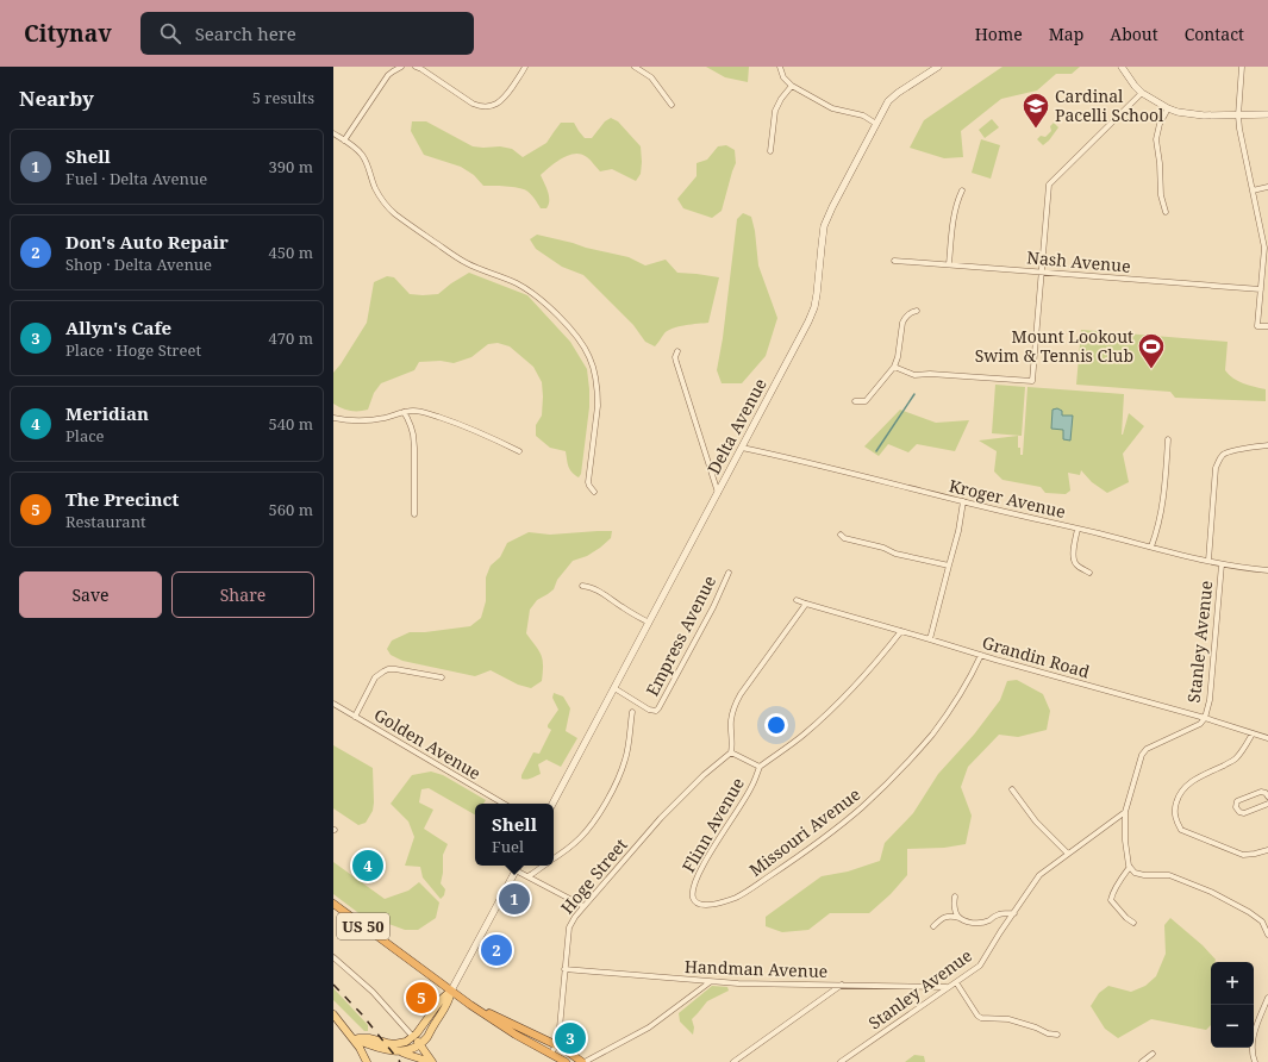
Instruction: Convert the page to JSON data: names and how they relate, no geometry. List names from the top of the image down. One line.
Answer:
{"streets":{"highway":["US 50"],"main road":["Delta Avenue"],"street":["Nash Avenue","Kroger Avenue","Empress Avenue","Stanley Avenue","Grandin Road","Golden Avenue","Flinn Avenue","Missouri Avenue","Hoge Street","Handman Avenue"]},"crossings":[["Delta Avenue","Kroger Avenue"],["Delta Avenue","Empress Avenue"],["Kroger Avenue","Stanley Avenue"],["Stanley Avenue","Grandin Road"],["Stanley Avenue","Handman Avenue"],["Grandin Road","Missouri Avenue"],["Flinn Avenue","Missouri Avenue"],["Hoge Street","US 50"],["Hoge Street","Handman Avenue"]],"places":{"school or university":["Cardinal Pacelli School"],"sports":["Mount Lookout Swim & Tennis Club"]},"page":{"header":"Citynav","search":"Search here","nav":["Home","Map","About","Contact"],"heading":["Nearby","5 results"],"list":[{"mark":"1","name":"Shell","note":"Fuel · Delta Avenue","value":"390 m"},{"mark":"2","name":"Don's Auto Repair","note":"Shop · Delta Avenue","value":"450 m"},{"mark":"3","name":"Allyn's Cafe","note":"Place · Hoge Street","value":"470 m"},{"mark":"4","name":"Meridian","note":"Place","value":"540 m"},{"mark":"5","name":"The Precinct","note":"Restaurant","value":"560 m"}],"buttons":["Save","Share"],"popup":["Shell","Fuel"],"pins":["4","1","2","5","3"],"map_buttons":["+","−"]}}
